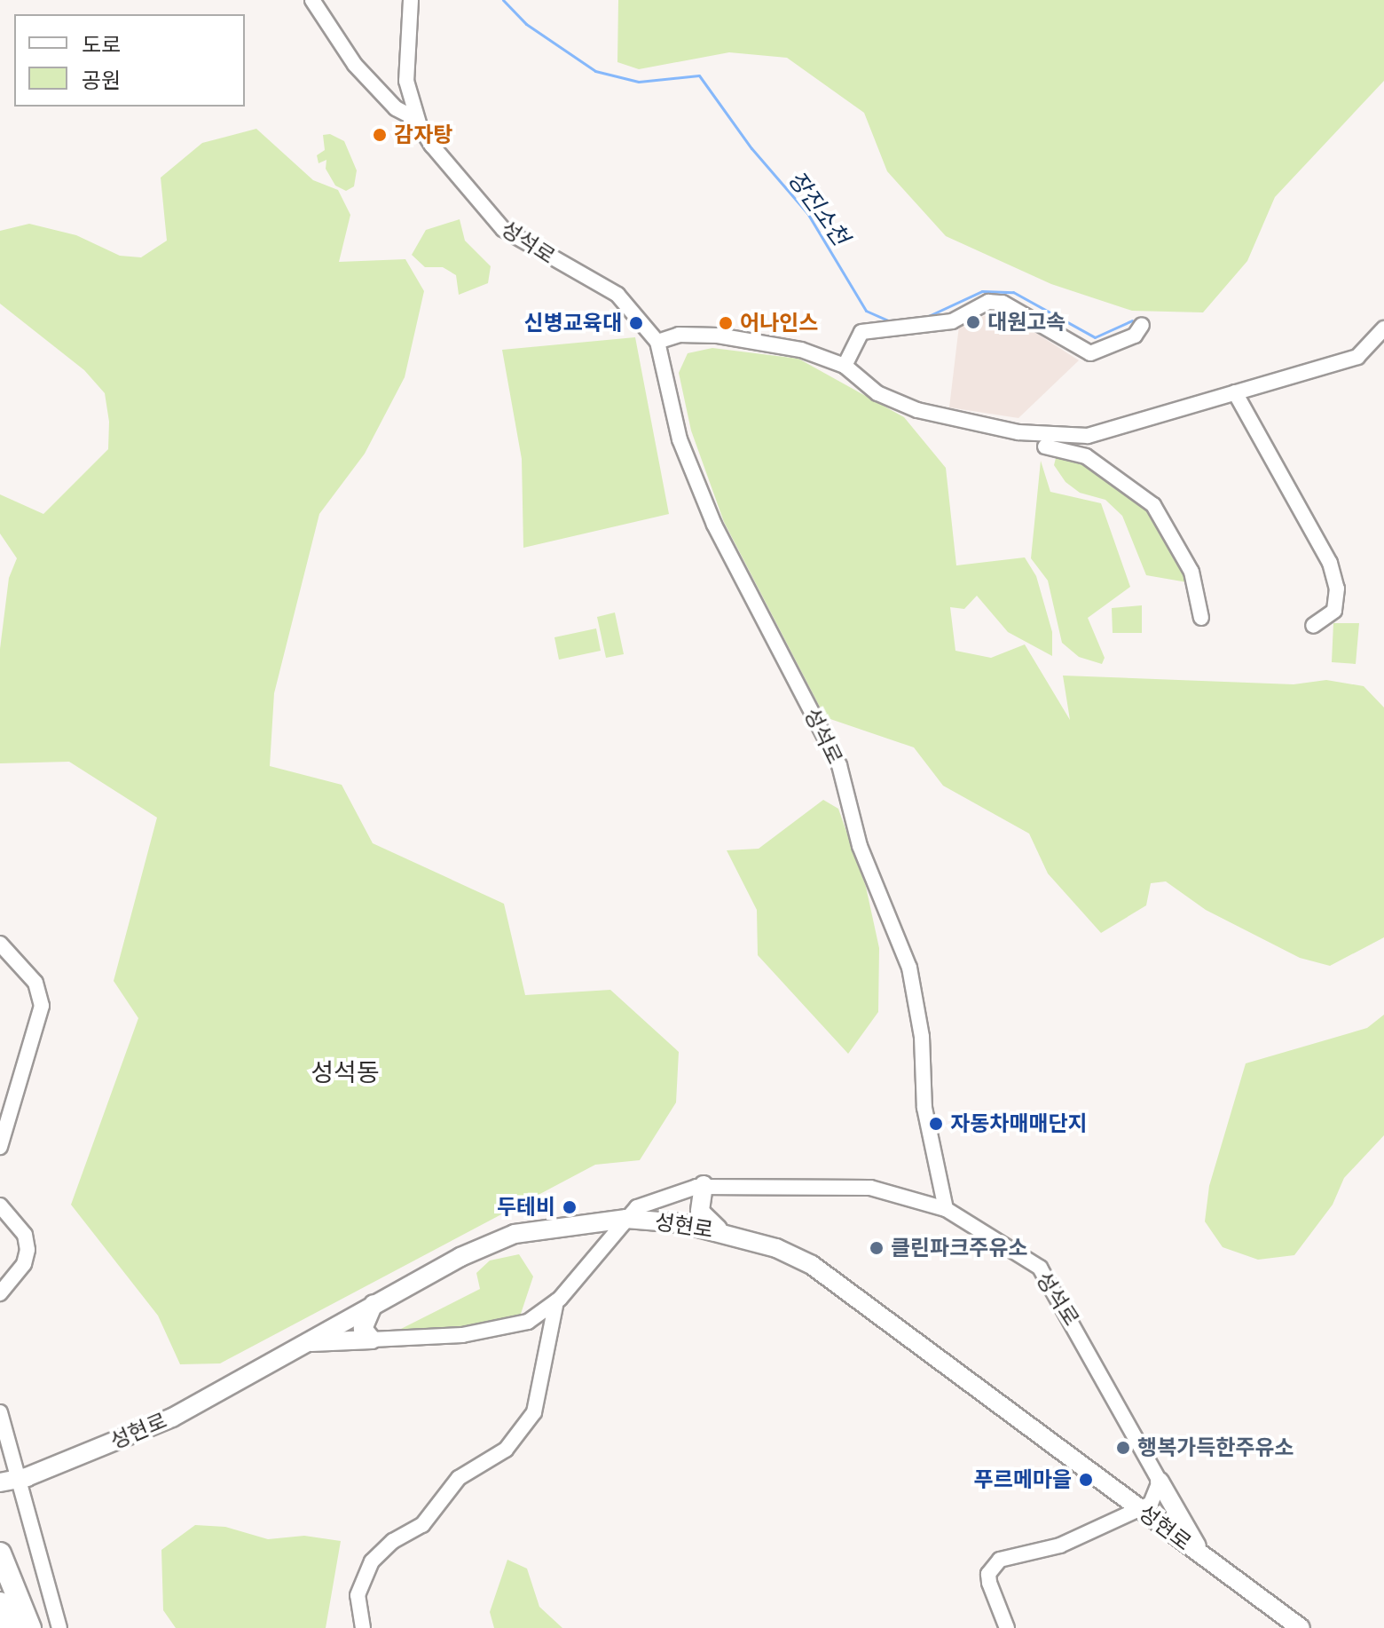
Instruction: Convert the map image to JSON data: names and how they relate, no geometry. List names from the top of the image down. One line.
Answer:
{"streets":{"main road":["성현로"],"street":["성석로"]},"districts":["성석동"],"water":["장진소천"],"places":["감자탕","대원고속","신병교육대","어나인스","자동차매매단지","두테비","클린파크주유소","행복가득한주유소","푸르메마을"],"legend":["도로","공원"]}
